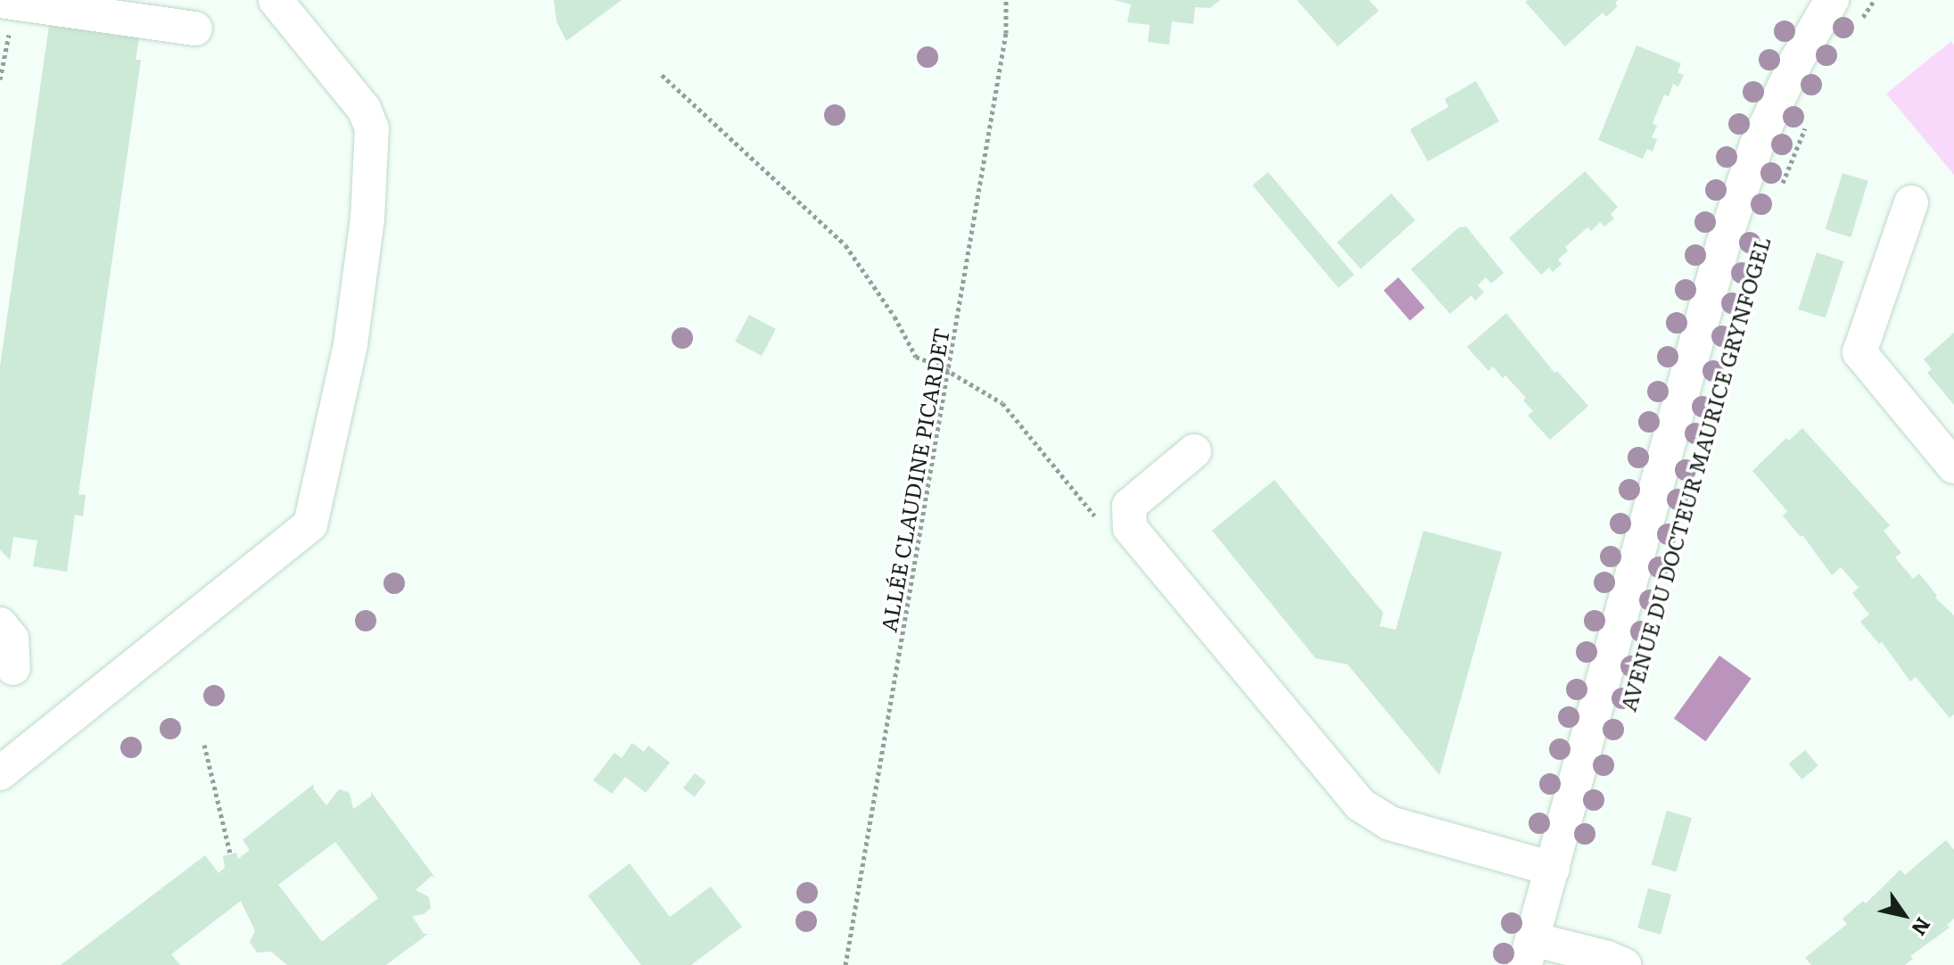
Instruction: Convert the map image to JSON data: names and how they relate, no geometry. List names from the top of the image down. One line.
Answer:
{"streets":{"street":["AVENUE DU DOCTEUR MAURICE GRYNFOGEL"],"path":["ALLÉE CLAUDINE PICARDET"]},"north":"bottom right"}
